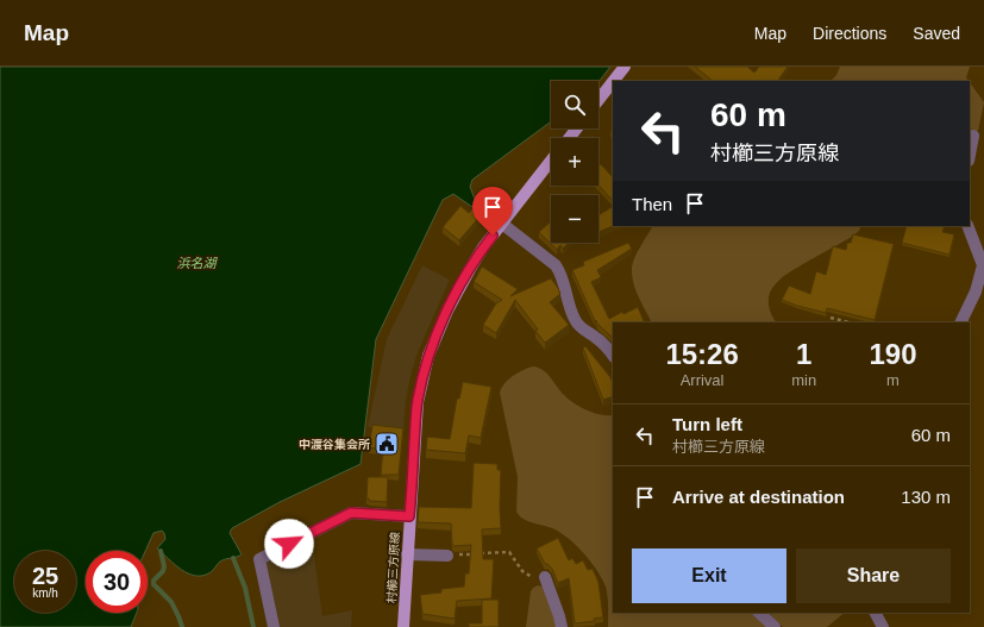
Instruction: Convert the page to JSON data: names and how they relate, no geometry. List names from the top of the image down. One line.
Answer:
{"streets":{"main road":["村櫛三方原線"]},"water":["浜名湖"],"places":{"public building":["中渡谷集会所"]},"page":{"header":"Map","nav":["Map","Directions","Saved"],"map_buttons":["+","−"],"turn":["60 m","村櫛三方原線"],"then":"Then","eta":["15:26","Arrival","1","min","190","m"],"list":[{"name":"Turn left","note":"村櫛三方原線","value":"60 m"},{"name":"Arrive at destination","value":"130 m"}],"buttons":["Exit","Share"],"speed":"25 km/h","limit":"30"}}
